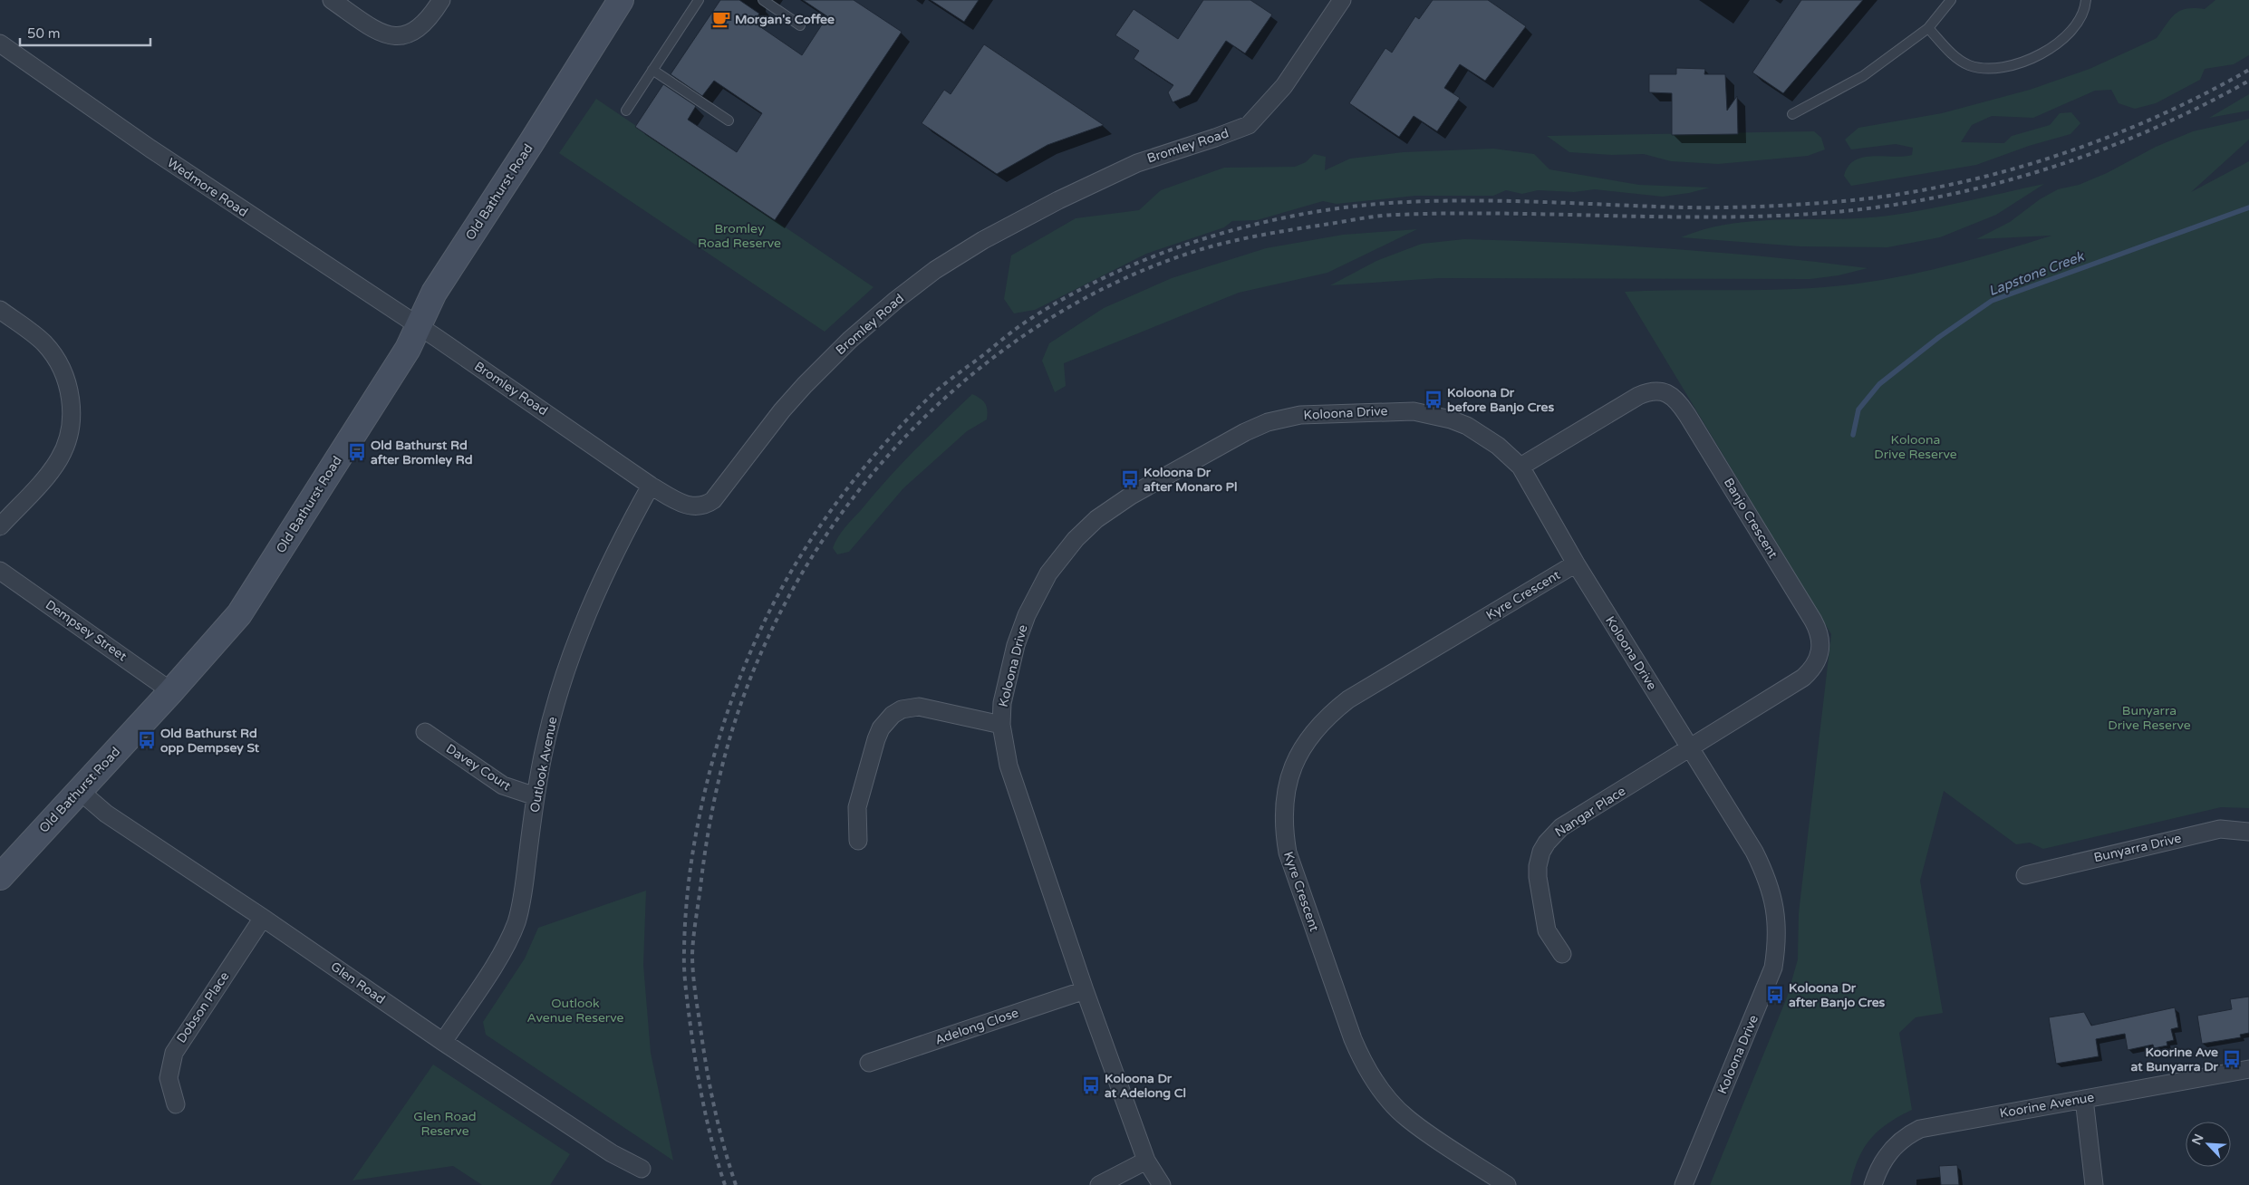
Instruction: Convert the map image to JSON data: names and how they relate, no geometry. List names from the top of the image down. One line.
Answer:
{"streets":{"main road":["Old Bathurst Road"],"street":["Bromley Road","Wedmore Road","Koloona Drive","Banjo Crescent","Kyre Crescent","Dempsey Street","Outlook Avenue","Davey Court","Nangar Place","Bunyarra Drive","Glen Road","Dobson Place","Adelong Close","Koorine Avenue"]},"crossings":[["Bromley Road","Wedmore Road"],["Bromley Road","Old Bathurst Road"],["Bromley Road","Outlook Avenue"],["Wedmore Road","Old Bathurst Road"],["Old Bathurst Road","Dempsey Street"],["Old Bathurst Road","Glen Road"],["Koloona Drive","Banjo Crescent"],["Koloona Drive","Kyre Crescent"],["Koloona Drive","Nangar Place"],["Koloona Drive","Adelong Close"],["Banjo Crescent","Nangar Place"],["Outlook Avenue","Davey Court"],["Outlook Avenue","Glen Road"],["Glen Road","Dobson Place"]],"water":["Lapstone Creek"],"parks":["Bromley Road Reserve","Koloona Drive Reserve","Bunyarra Drive Reserve","Outlook Avenue Reserve","Glen Road Reserve"],"places":{"cafe":["Morgan's Coffee"],"bus stop":["Koloona Dr before Banjo Cres","Old Bathurst Rd after Bromley Rd","Koloona Dr after Monaro Pl","Old Bathurst Rd opp Dempsey St","Koloona Dr after Banjo Cres","Koorine Ave at Bunyarra Dr","Koloona Dr at Adelong Cl"]},"scale_bar":"50 m","north":"top left"}
